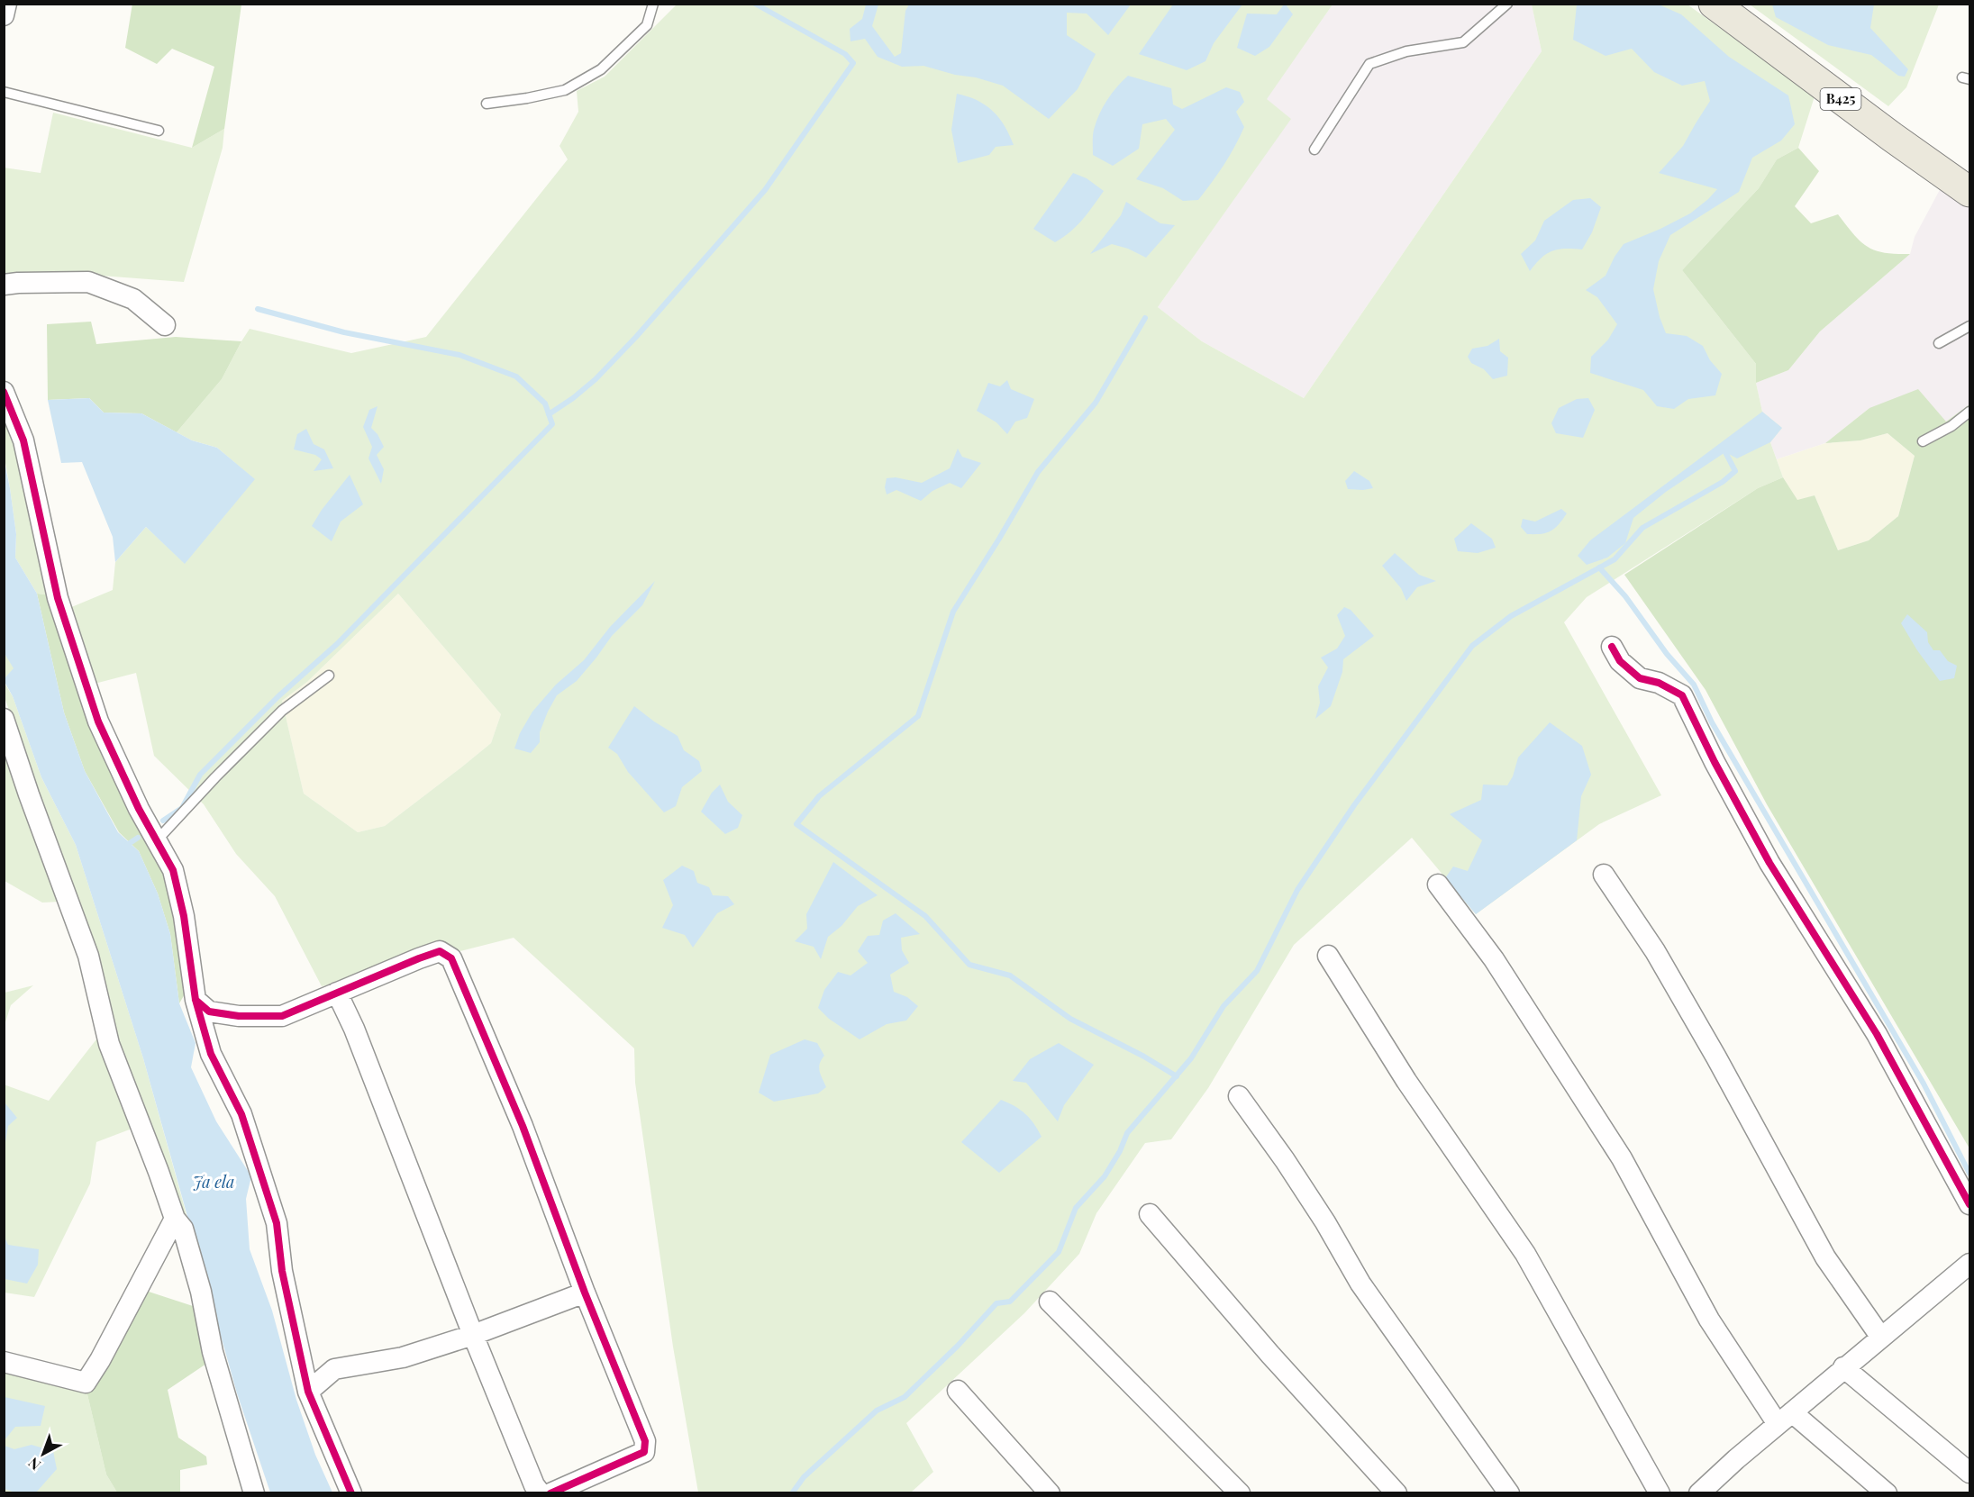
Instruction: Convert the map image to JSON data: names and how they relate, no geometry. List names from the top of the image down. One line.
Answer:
{"streets":{"main road":["B425"]},"water":["Ja ela"],"north":"bottom left"}
